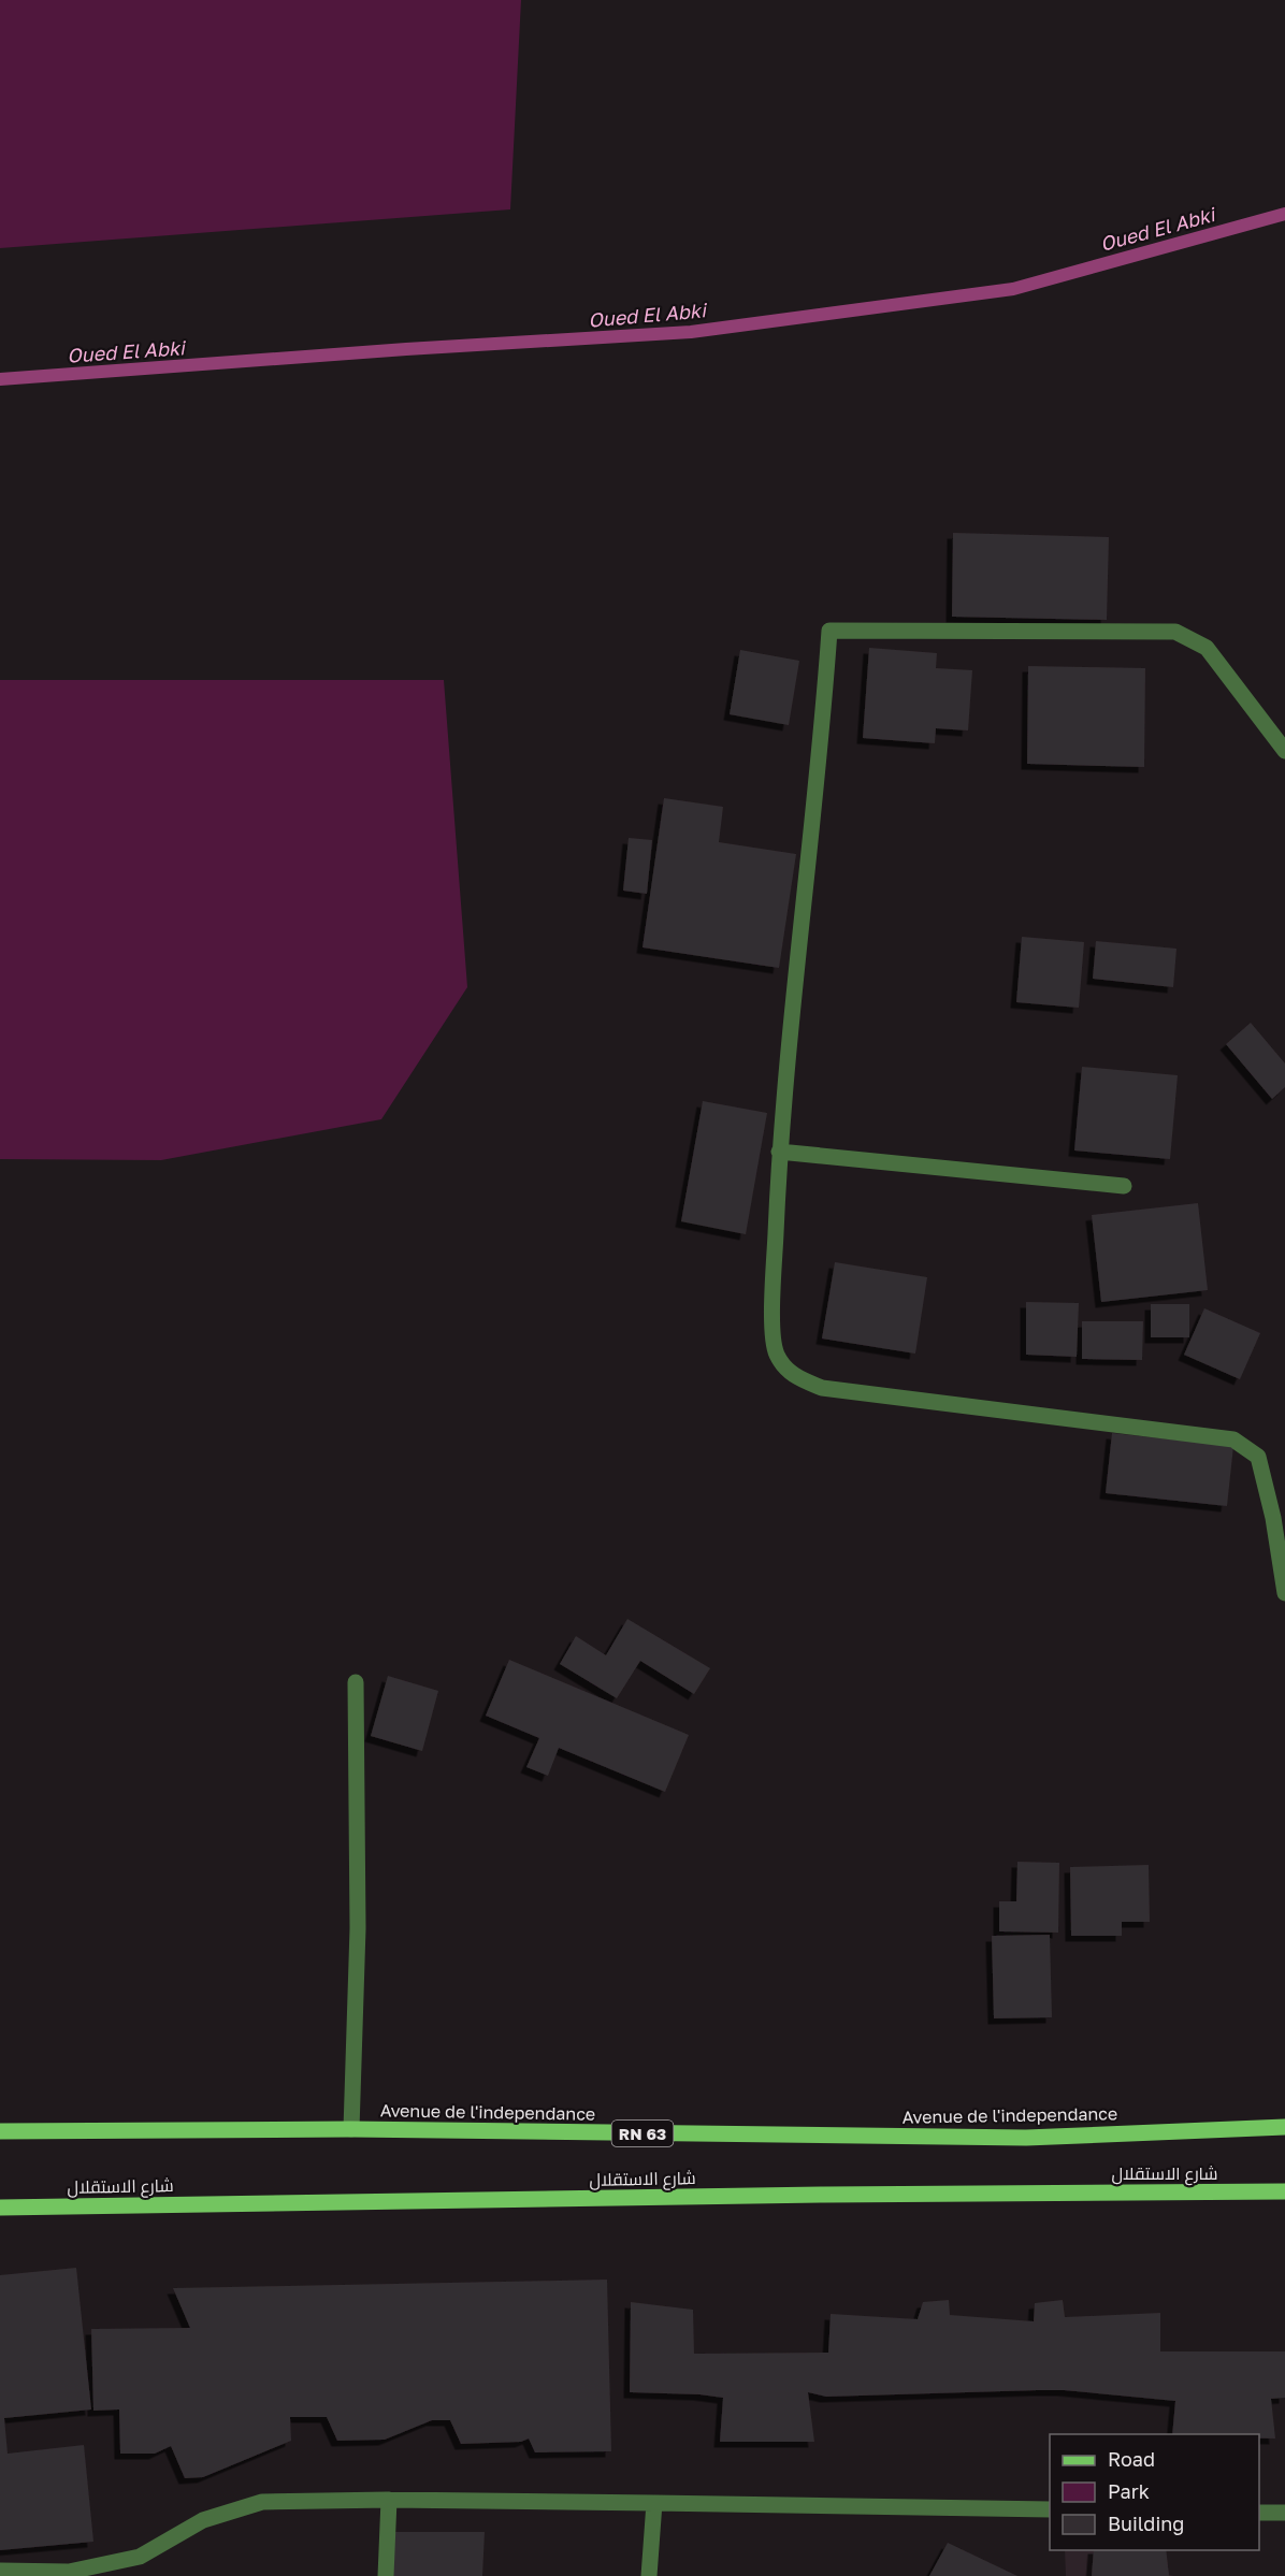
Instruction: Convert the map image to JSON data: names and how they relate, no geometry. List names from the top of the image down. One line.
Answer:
{"streets":{"main road":["Avenue de l'independance","RN 63","شارع الاستقلال"]},"water":["Oued El Abki"],"legend":["Road","Park","Building"]}
